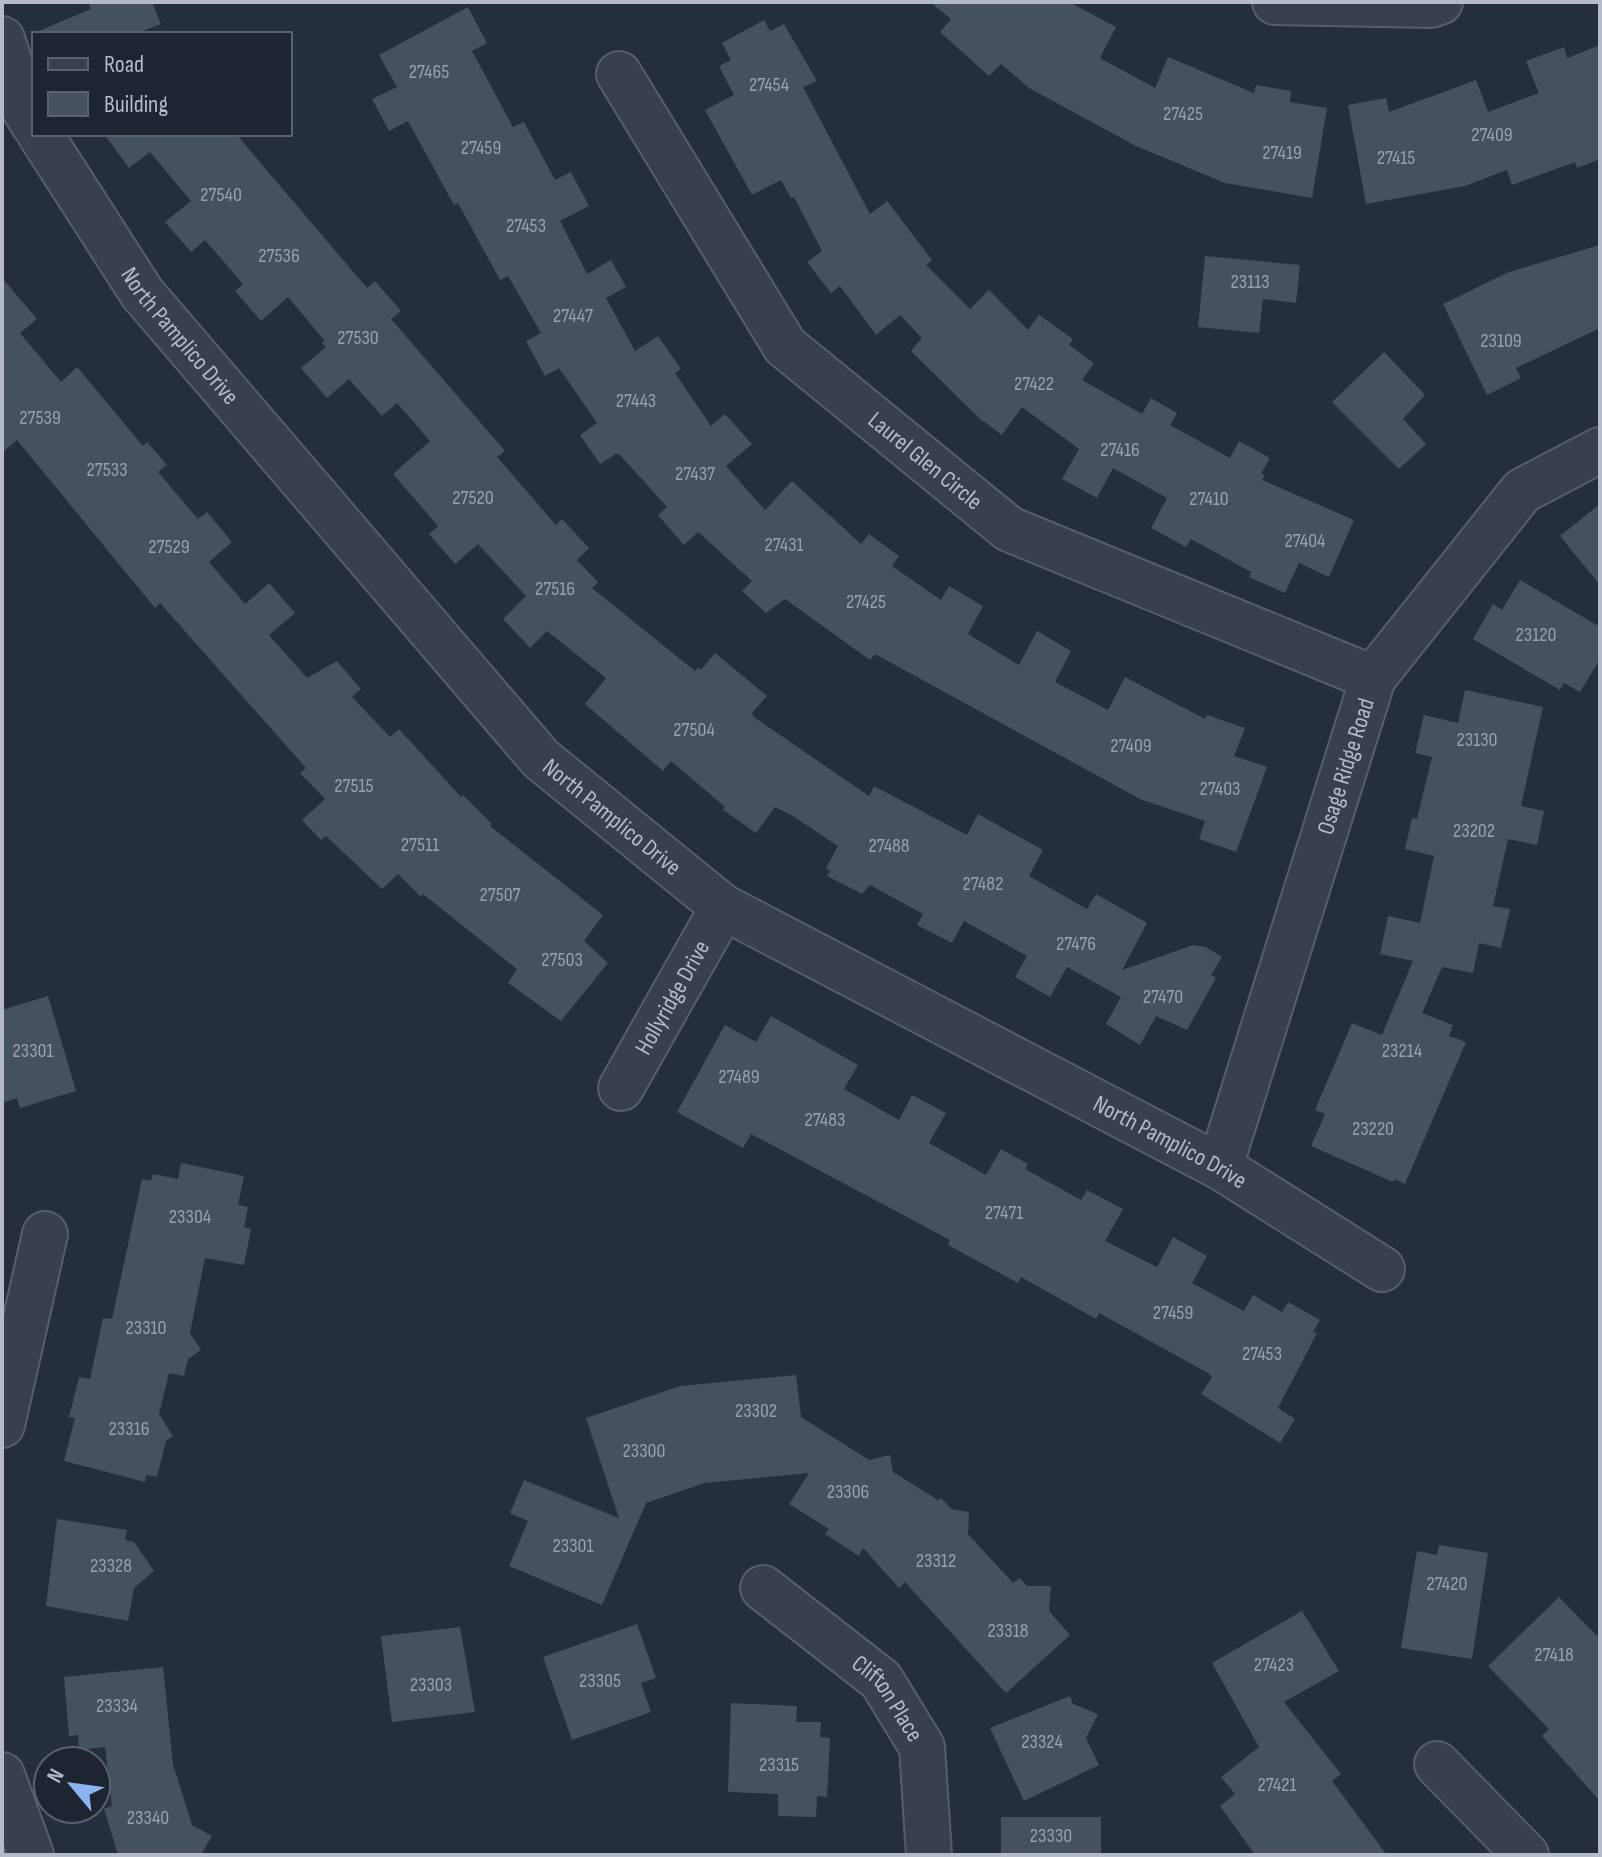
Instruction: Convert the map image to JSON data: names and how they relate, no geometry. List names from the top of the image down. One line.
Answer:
{"streets":{"street":["North Pamplico Drive","Laurel Glen Circle","Osage Ridge Road","Hollyridge Drive","Clifton Place"]},"crossings":[["North Pamplico Drive","Osage Ridge Road"],["North Pamplico Drive","Hollyridge Drive"],["Laurel Glen Circle","Osage Ridge Road"]],"house_numbers":["27465","27454","27425","27409","27459","27419","27415","27540","27453","27536","23113","27447","27530","23109","27422","27443","27539","27416","27533","27437","27520","27410","27404","27431","27529","27516","27425","23120","27504","23130","27409","27515","27403","23202","27511","27488","27482","27507","27476","27503","27470","23301","23214","27489","27483","23220","27471","23304","27459","23310","27453","23302","23316","23300","23306","23301","23312","23328","27420","23318","27418","27423","23305","23303","23334","23324","23315","27421","23340","23330"],"legend":["Road","Building"],"north":"top left"}
